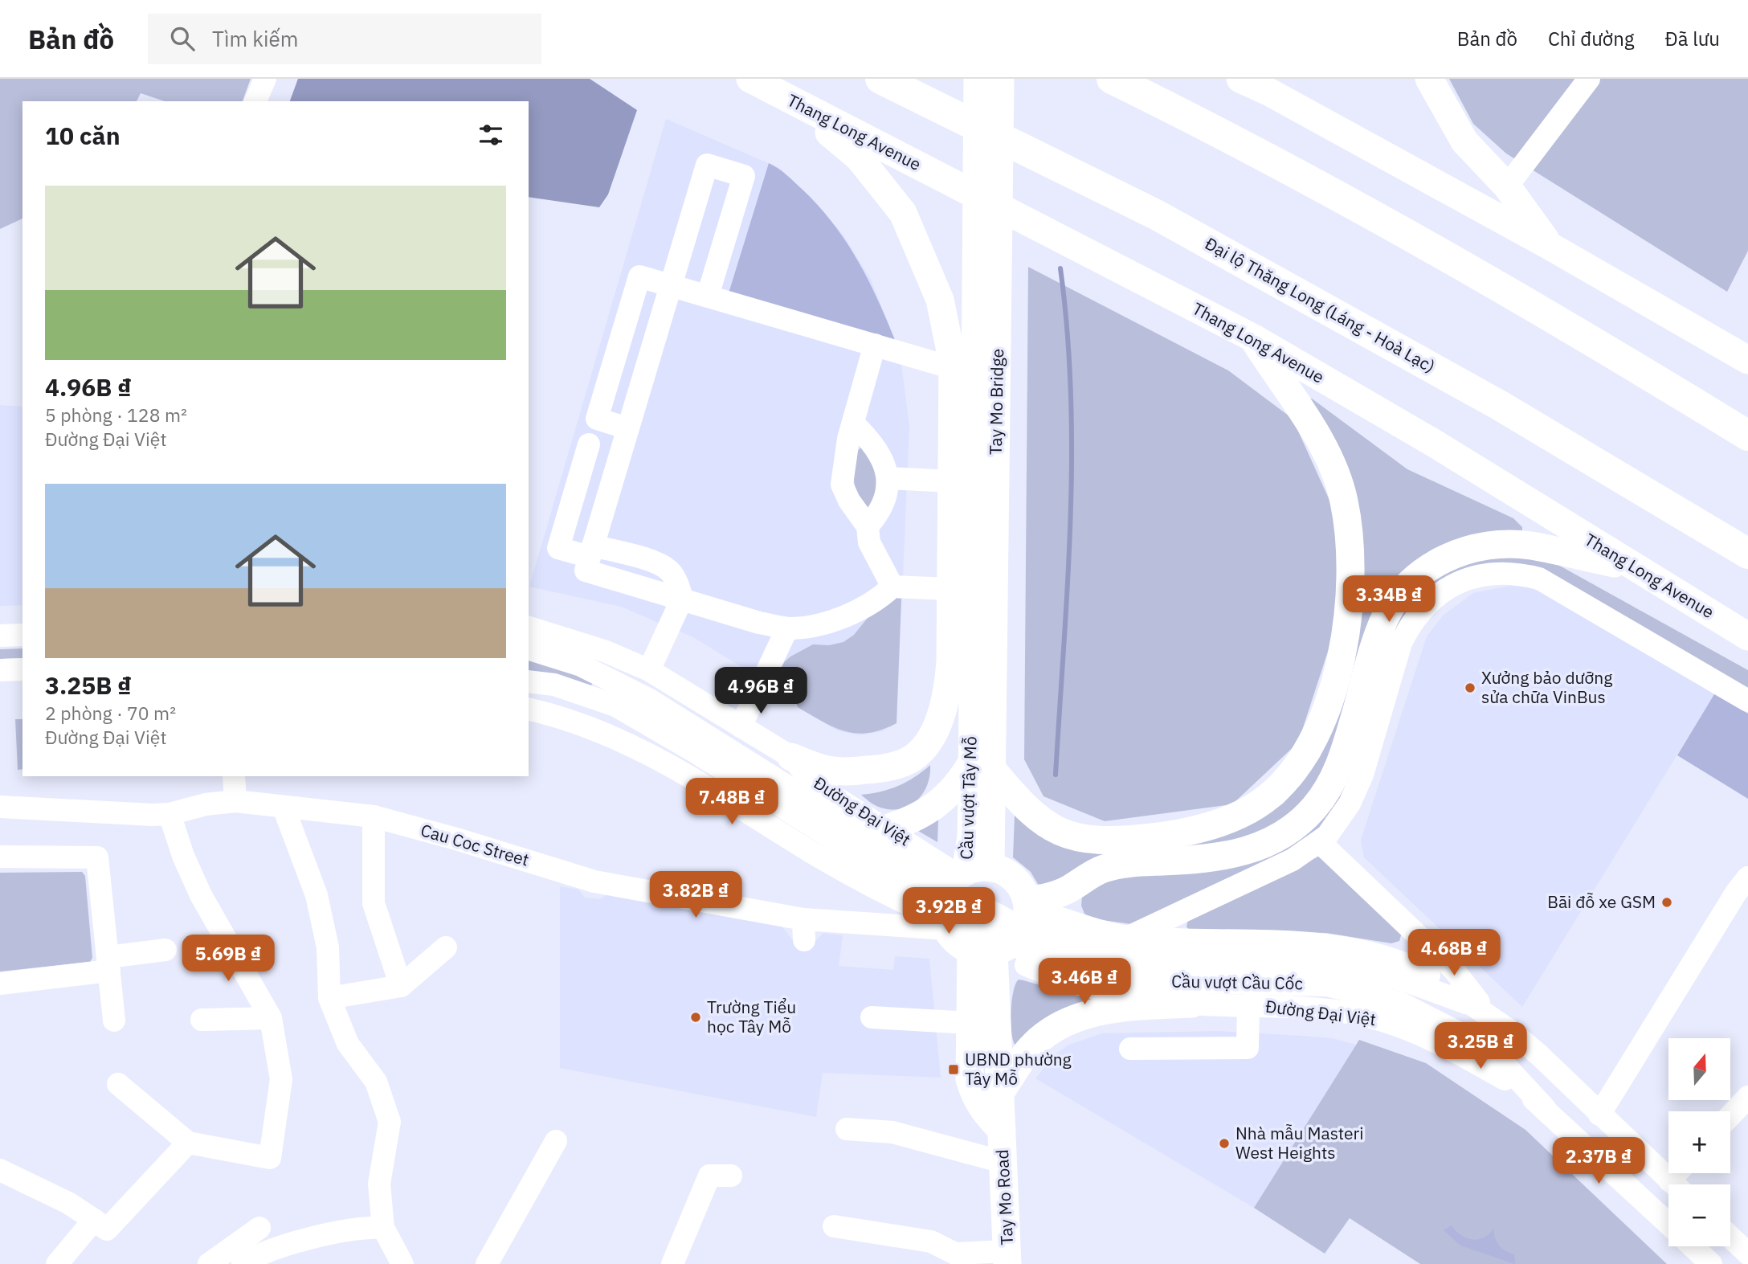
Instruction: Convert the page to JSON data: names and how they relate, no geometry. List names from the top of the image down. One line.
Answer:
{"streets":{"highway":["Đại lộ Thăng Long (Láng - Hoà Lạc)"],"main road":["Thang Long Avenue","Tay Mo Bridge","Cầu vượt Tây Mỗ","Tay Mo Road"],"street":["Đường Đại Việt","Cau Coc Street","Cầu vượt Cầu Cốc"]},"crossings":[["Tay Mo Bridge","Cầu vượt Tây Mỗ"],["Cầu vượt Tây Mỗ","Đường Đại Việt"],["Cầu vượt Tây Mỗ","Cau Coc Street"],["Cầu vượt Tây Mỗ","Tay Mo Road"],["Đường Đại Việt","Cau Coc Street"],["Đường Đại Việt","Cầu vượt Cầu Cốc"],["Đường Đại Việt","Tay Mo Road"],["Cau Coc Street","Tay Mo Road"]],"places":{"other":["Xưởng bảo dưỡng sửa chữa VinBus","Bãi đỗ xe GSM","Trường Tiểu học Tây Mỗ","Nhà mẫu Masteri West Heights"],"transit":["UBND phường Tây Mỗ"]},"north":"top","page":{"header":"Bản đồ","search":"Tìm kiếm","nav":["Bản đồ","Chỉ đường","Đã lưu"],"heading":"10 căn","list":[{"name":"4.96B ₫","note":"5 phòng · 128 m² · Đường Đại Việt"},{"name":"3.25B ₫","note":"2 phòng · 70 m² · Đường Đại Việt"}],"price":["3.34B ₫","4.96B ₫","7.48B ₫","3.82B ₫","3.92B ₫","4.68B ₫","5.69B ₫","3.46B ₫","3.25B ₫","2.37B ₫"],"map_buttons":["+","−"]}}
